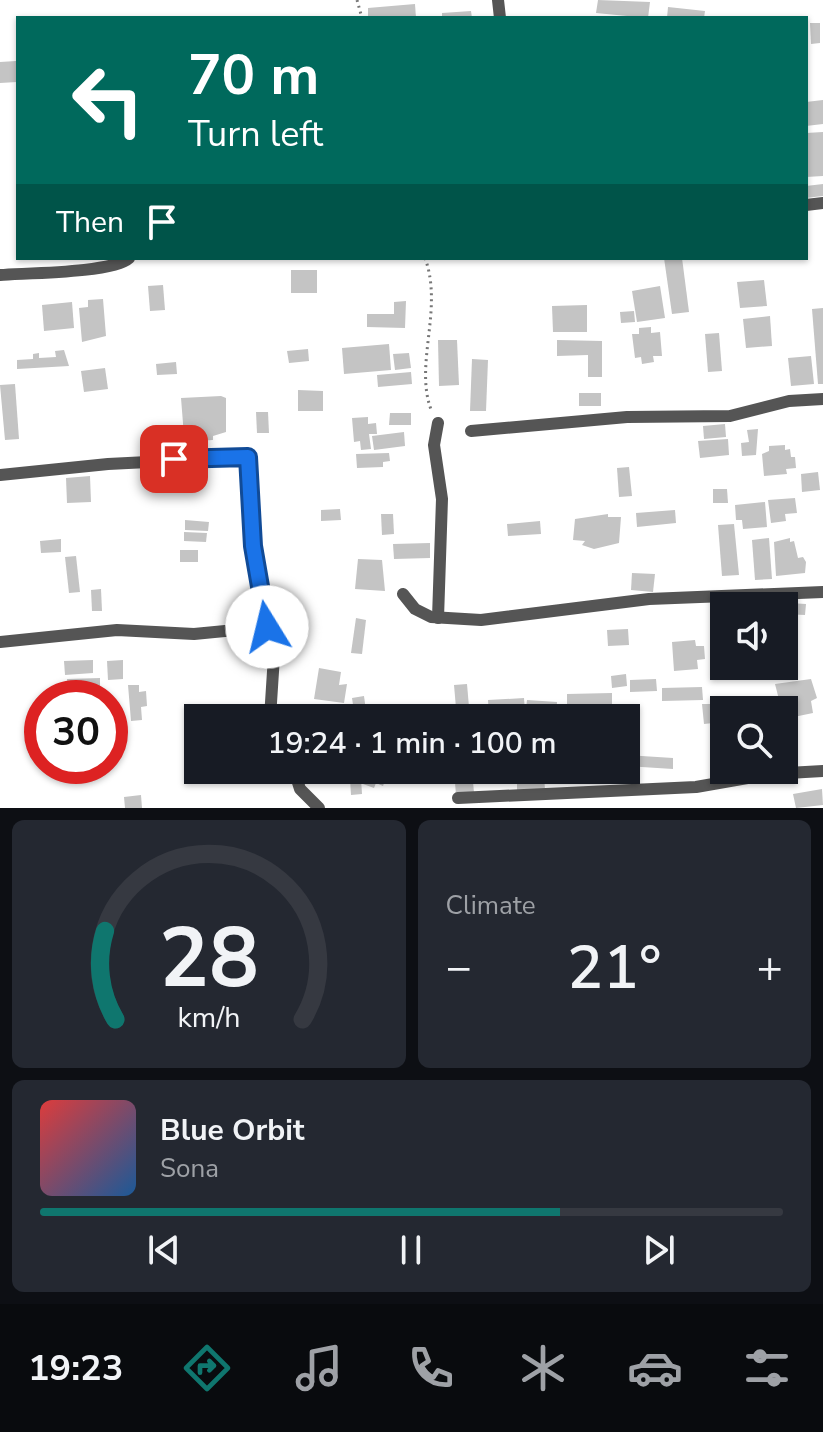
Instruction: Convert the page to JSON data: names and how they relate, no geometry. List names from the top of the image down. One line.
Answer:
{"page":{"turn":["70 m","Turn left"],"then":"Then","limit":"30","trip":"19:24 · 1 min · 100 m","tile":"Climate","heat":["−","21°","+"],"song":["Blue Orbit","Sona"],"tabs":"19:23","gauge":["28","km/h"]}}
